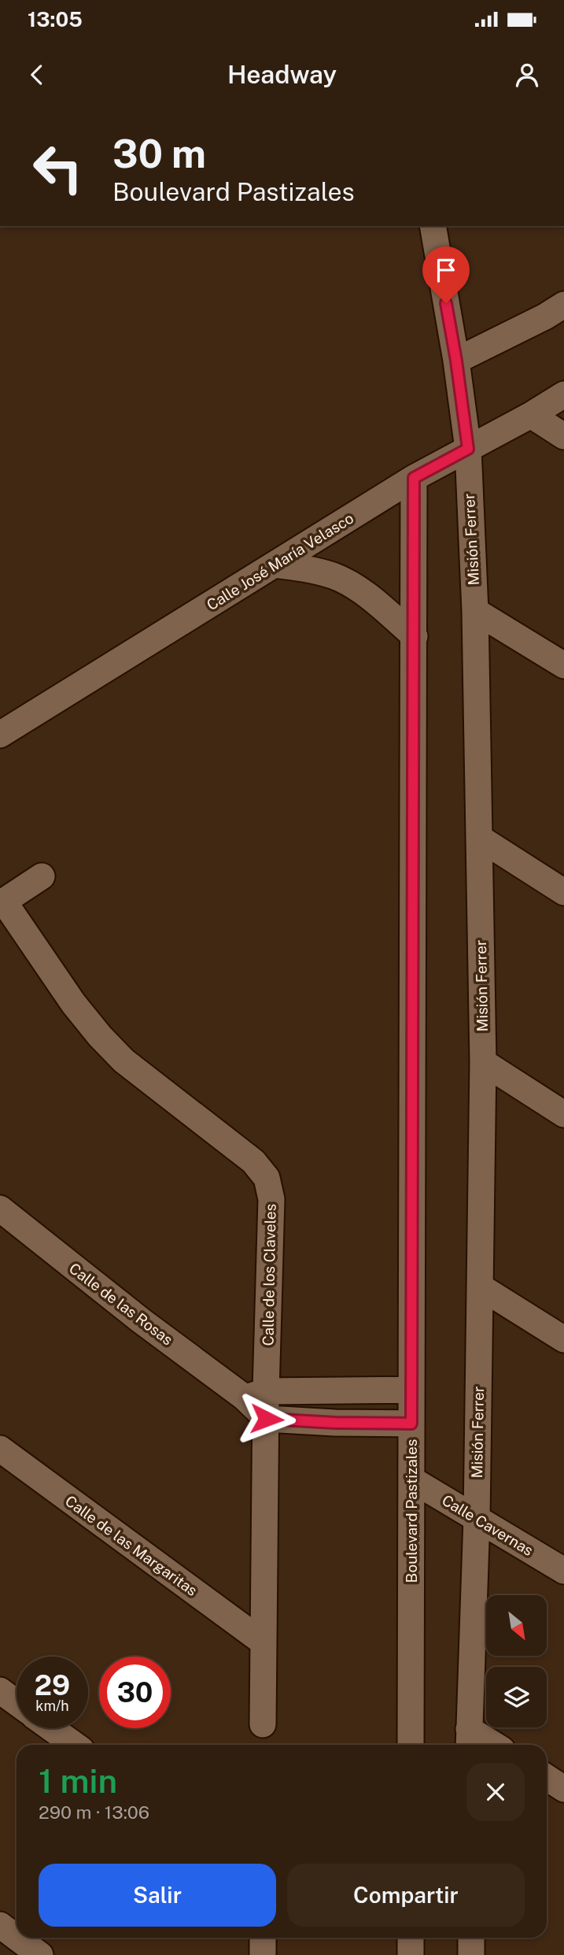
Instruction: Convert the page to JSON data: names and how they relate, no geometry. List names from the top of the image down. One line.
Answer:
{"streets":{"street":["Misión Ferrer","Calle José María Velasco","Calle de los Claveles","Calle de las Rosas","Boulevard Pastizales","Calle Cavernas","Calle de las Margaritas"]},"crossings":[["Misión Ferrer","Calle José María Velasco"],["Misión Ferrer","Calle Cavernas"],["Calle José María Velasco","Boulevard Pastizales"],["Calle de los Claveles","Calle de las Rosas"],["Boulevard Pastizales","Calle Cavernas"]],"north":"bottom right","page":{"status":"13:05","header":"Headway","turn":["30 m","Boulevard Pastizales"],"speed":"29 km/h","limit":"30","heading":["1 min","290 m · 13:06"],"buttons":["Salir","Compartir"]}}
